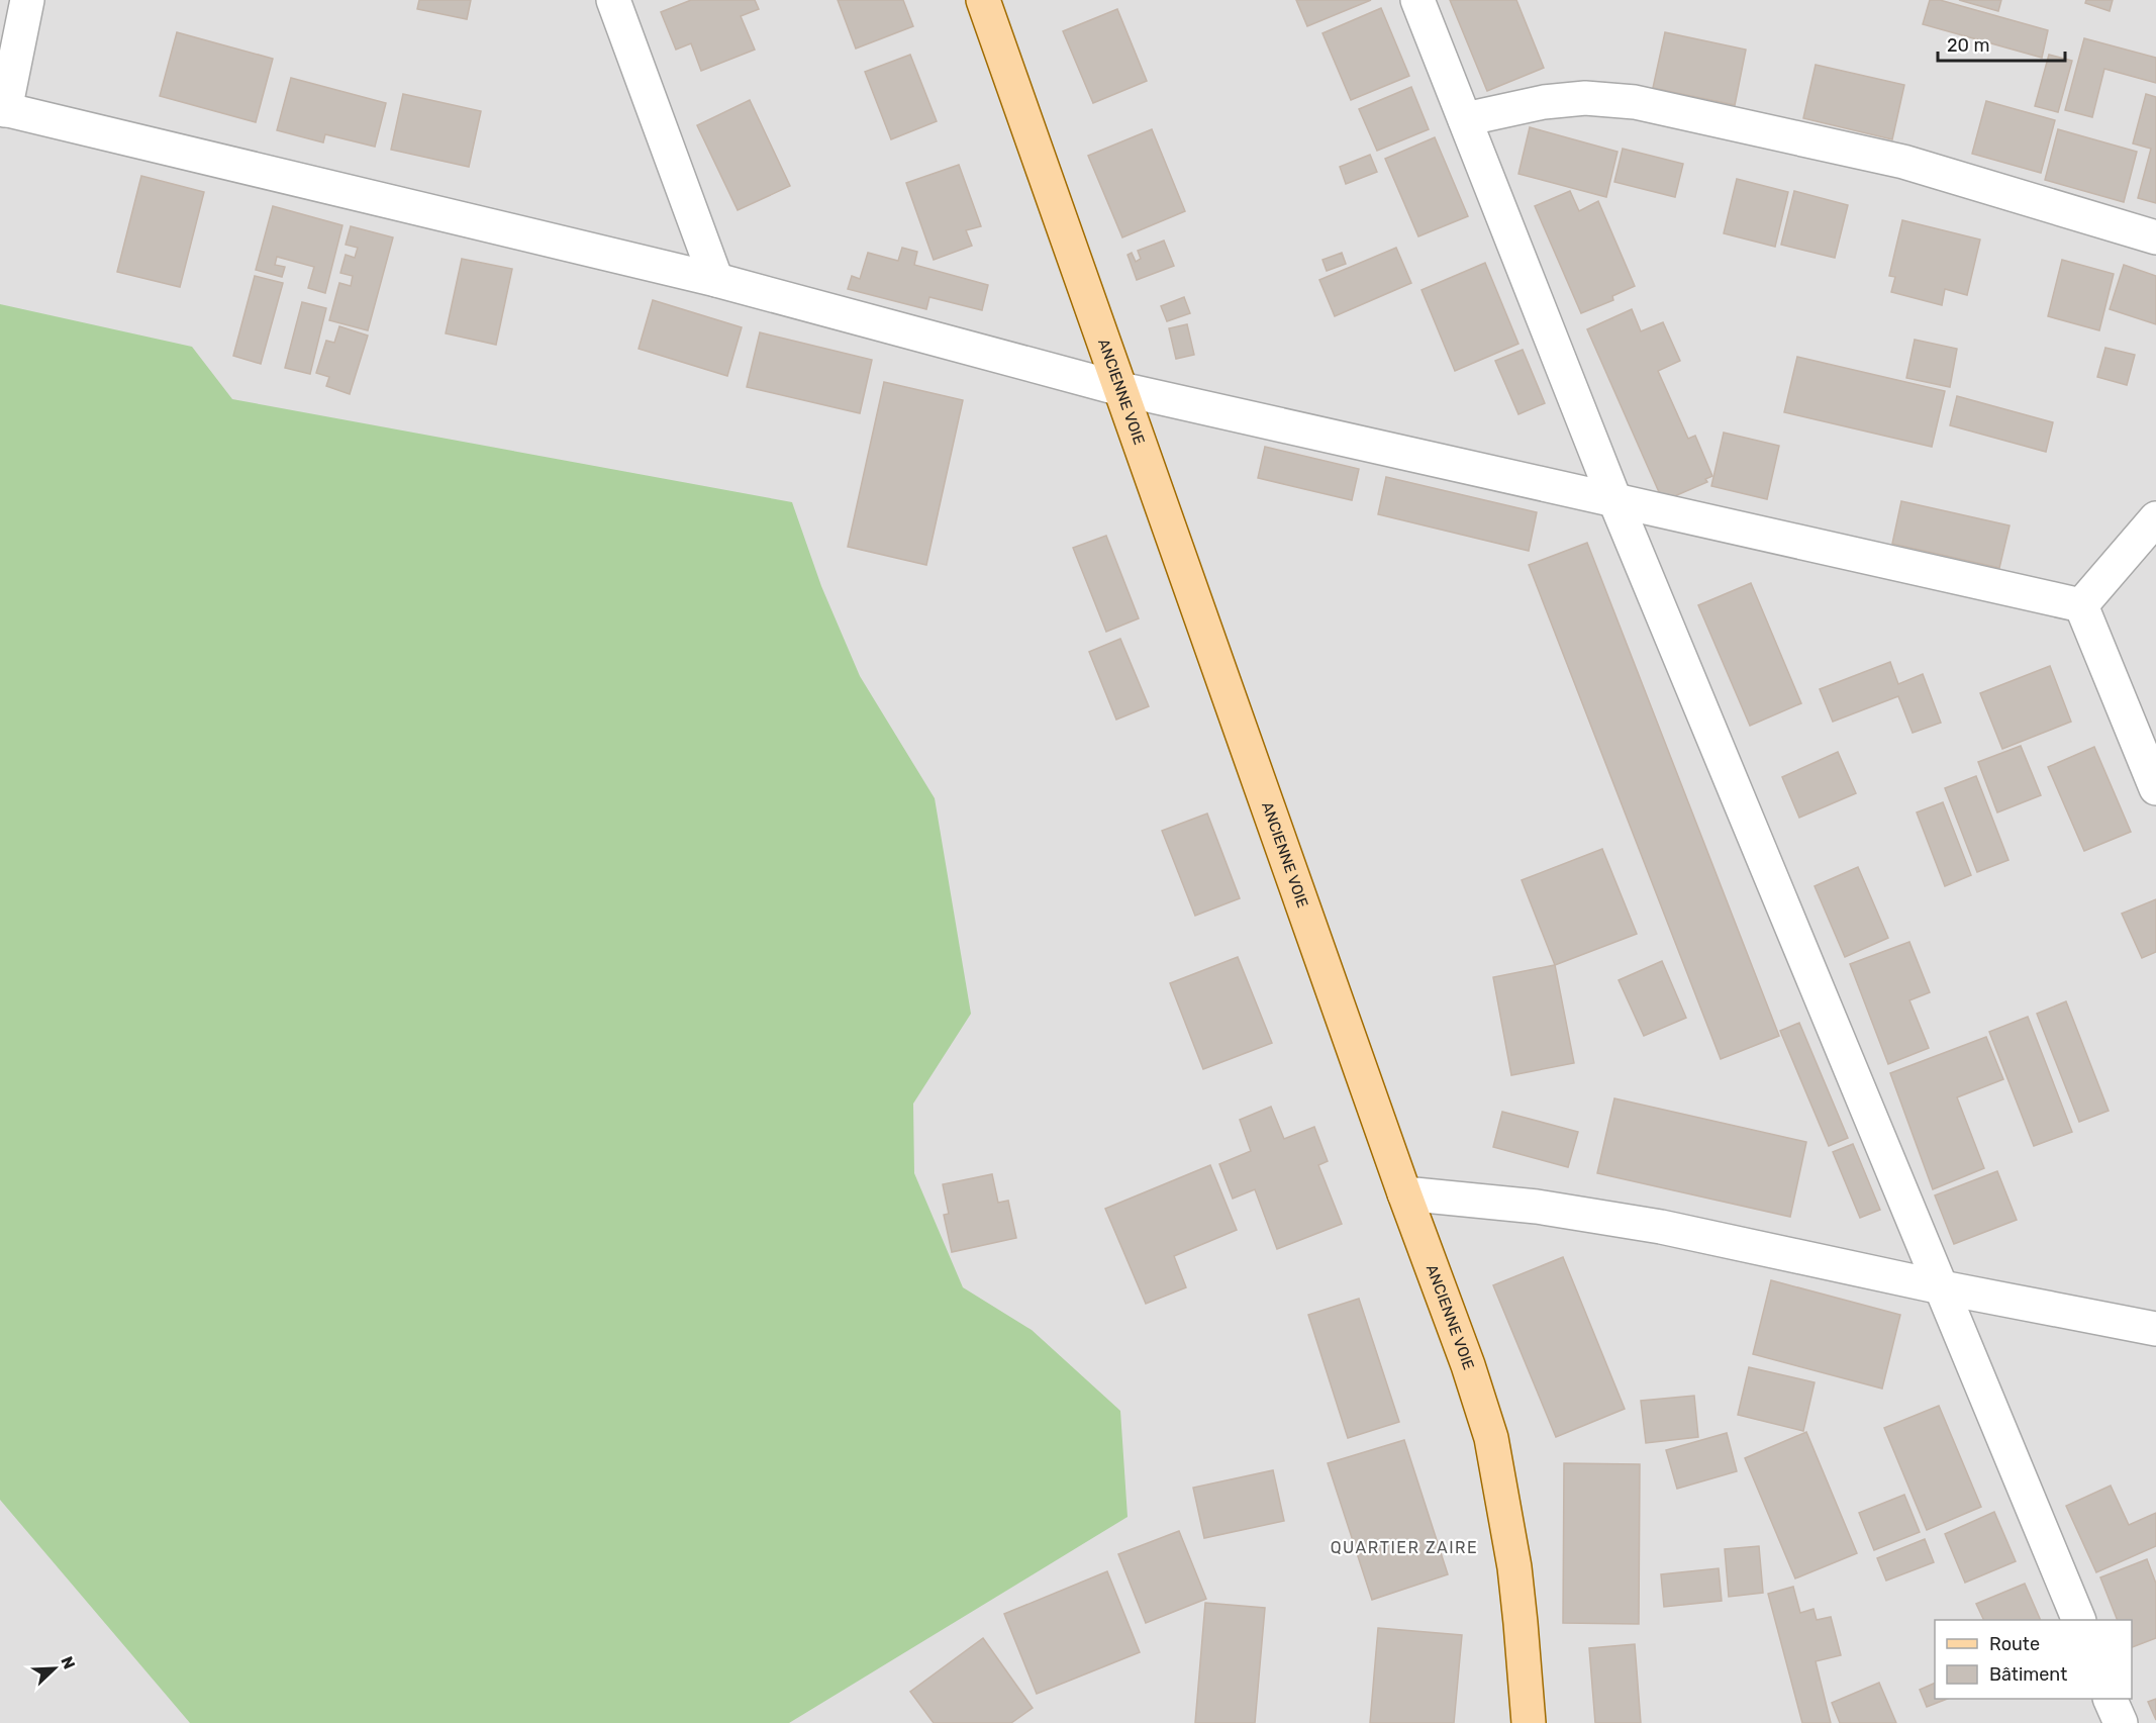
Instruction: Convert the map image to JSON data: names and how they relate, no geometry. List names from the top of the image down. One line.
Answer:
{"streets":{"main road":["ANCIENNE VOIE"]},"districts":["QUARTIER ZAIRE"],"legend":["Route","Bâtiment"],"scale_bar":"20 m","north":"top right"}
